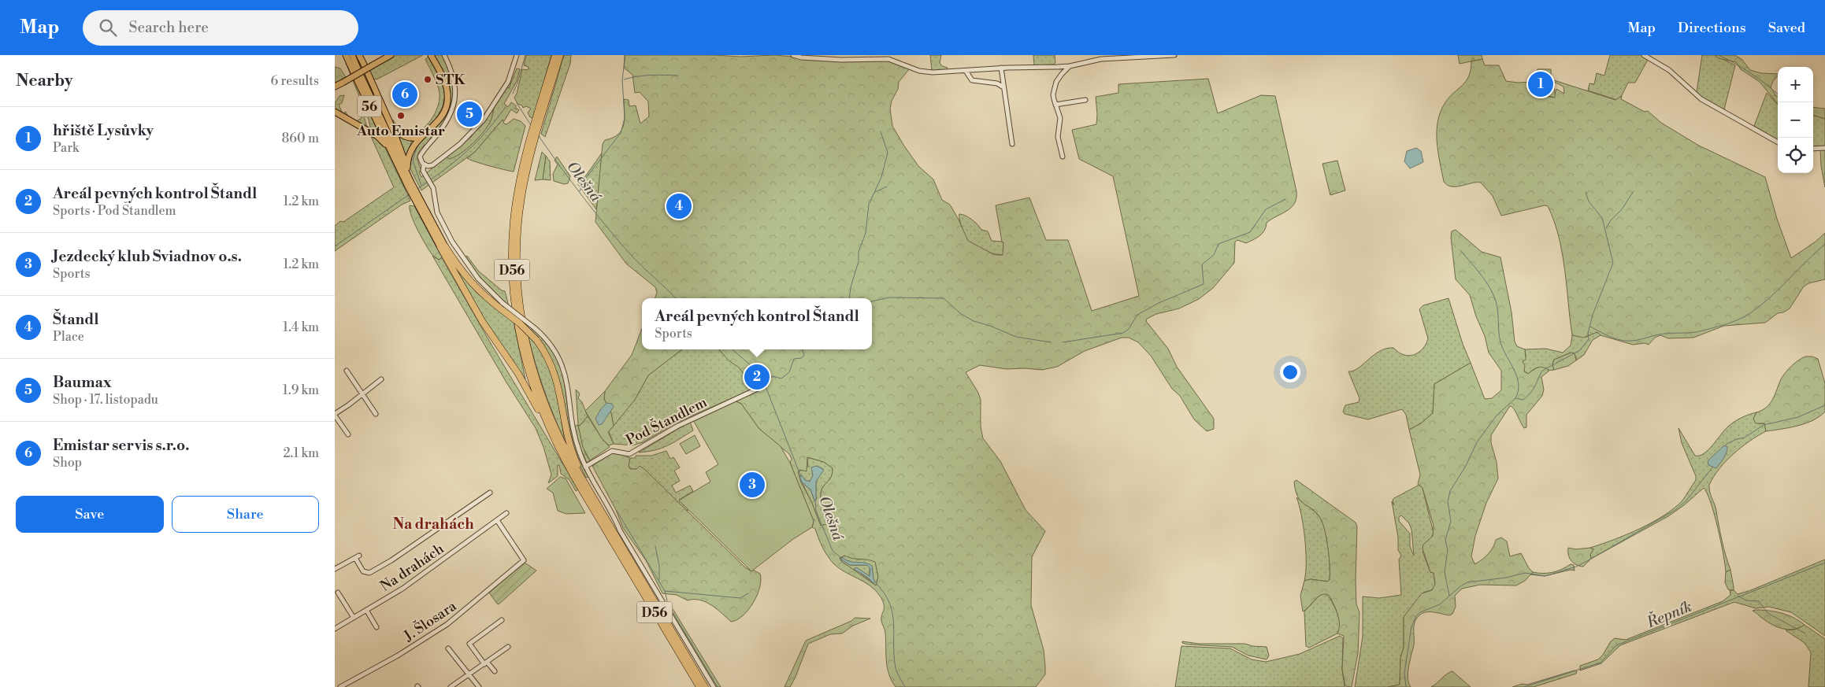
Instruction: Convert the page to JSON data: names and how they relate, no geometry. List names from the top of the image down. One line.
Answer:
{"streets":{"highway":["D56"],"main road":["56"],"street":["Pod Štandlem","Na drahách","J. Šlosara"]},"crossings":[["Na drahách","J. Šlosara"]],"districts":["Na drahách"],"water":["Olešná","Řepník"],"places":["STK","Auto Emistar"],"page":{"header":"Map","search":"Search here","nav":["Map","Directions","Saved"],"heading":["Nearby","6 results"],"map_buttons":["+","−"],"pins":["1","6","5","4","2","3"],"list":[{"mark":"1","name":"hřiště Lysůvky","note":"Park","value":"860 m"},{"mark":"2","name":"Areál pevných kontrol Štandl","note":"Sports · Pod Štandlem","value":"1.2 km"},{"mark":"3","name":"Jezdecký klub Sviadnov o.s.","note":"Sports","value":"1.2 km"},{"mark":"4","name":"Štandl","note":"Place","value":"1.4 km"},{"mark":"5","name":"Baumax","note":"Shop · 17. listopadu","value":"1.9 km"},{"mark":"6","name":"Emistar servis s.r.o.","note":"Shop","value":"2.1 km"}],"popup":["Areál pevných kontrol Štandl","Sports"],"buttons":["Save","Share"]}}
